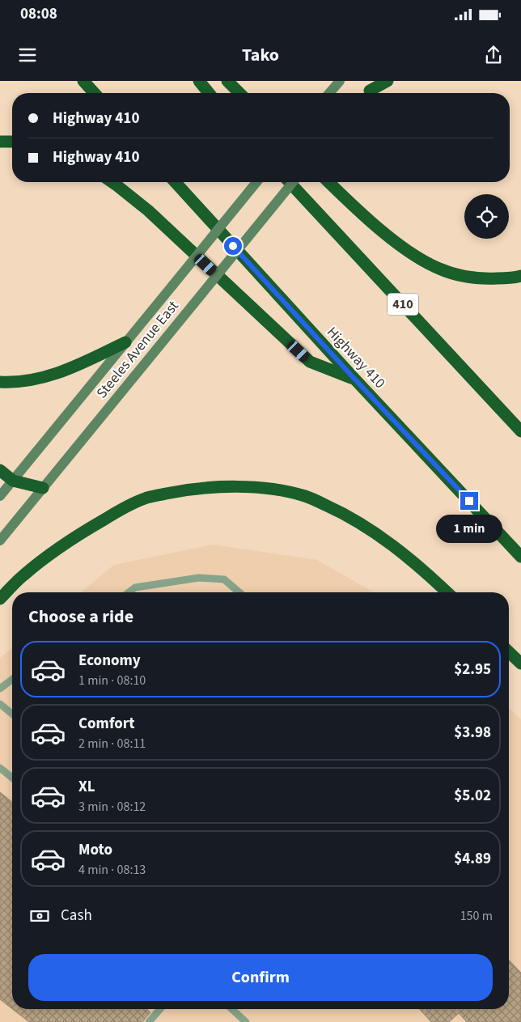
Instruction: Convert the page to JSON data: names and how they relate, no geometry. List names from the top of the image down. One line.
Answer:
{"streets":{"highway":["410","Highway 410"],"main road":["Steeles Avenue East"]},"page":{"status":"08:08","header":"Tako","banner":["Highway 410","Highway 410"],"bubble":"1 min","heading":"Choose a ride","list":[{"name":"Economy","note":"1 min · 08:10","value":"$2.95"},{"name":"Comfort","note":"2 min · 08:11","value":"$3.98"},{"name":"XL","note":"3 min · 08:12","value":"$5.02"},{"name":"Moto","note":"4 min · 08:13","value":"$4.89"}],"pay":["Cash","150 m"],"buttons":"Confirm"}}
